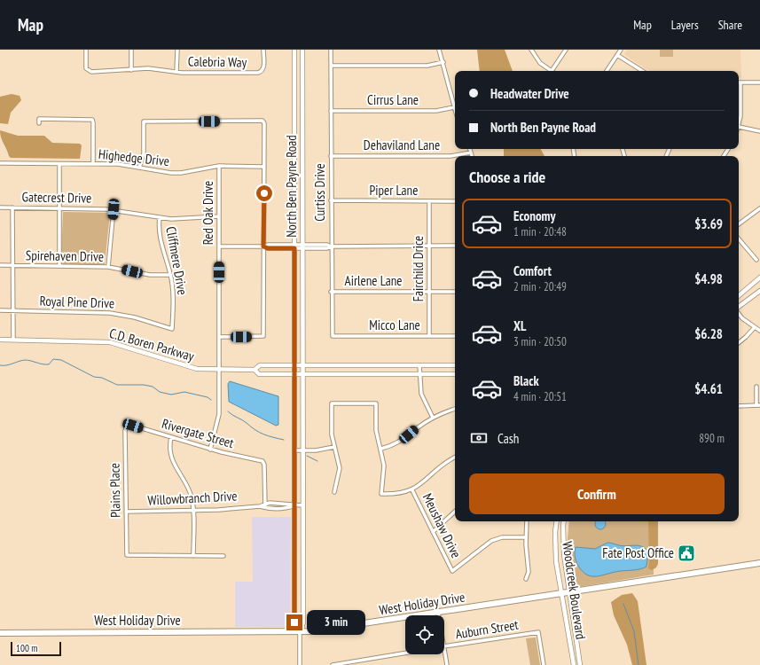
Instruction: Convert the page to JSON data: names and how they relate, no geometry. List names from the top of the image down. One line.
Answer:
{"streets":{"main road":["West Holiday Drive"],"street":["Calebria Way","Cirrus Lane","Dehaviland Lane","Highedge Drive","North Ben Payne Road","Piper Lane","Curtiss Drive","Gatecrest Drive","Red Oak Drive","Spirehaven Drive","Cliffmere Drive","Fairchild Drice","Airlene Lane","Royal Pine Drive","Micco Lane","C.D. Boren Parkway","Rivergate Street","Plains Place","Willowbranch Drive","Meushaw Drive","Woodcreek Boulevard","Auburn Street"]},"crossings":[["Cirrus Lane","Curtiss Drive"],["Dehaviland Lane","Curtiss Drive"],["Highedge Drive","Red Oak Drive"],["North Ben Payne Road","C.D. Boren Parkway"],["North Ben Payne Road","Willowbranch Drive"],["North Ben Payne Road","West Holiday Drive"],["Piper Lane","Curtiss Drive"],["Piper Lane","Fairchild Drice"],["Curtiss Drive","Airlene Lane"],["Curtiss Drive","Micco Lane"],["Gatecrest Drive","Red Oak Drive"],["Gatecrest Drive","Cliffmere Drive"],["Red Oak Drive","C.D. Boren Parkway"],["Red Oak Drive","Rivergate Street"],["Spirehaven Drive","Cliffmere Drive"],["Cliffmere Drive","Royal Pine Drive"],["Fairchild Drice","Airlene Lane"],["Fairchild Drice","Micco Lane"],["Rivergate Street","Plains Place"],["Rivergate Street","Willowbranch Drive"],["Plains Place","Willowbranch Drive"],["Woodcreek Boulevard","West Holiday Drive"]],"places":{"public building":["Fate Post Office"]},"scale_bar":"100 m","page":{"header":"Map","nav":["Map","Layers","Share"],"banner":["Headwater Drive","North Ben Payne Road"],"heading":"Choose a ride","list":[{"name":"Economy","note":"1 min · 20:48","value":"$3.69"},{"name":"Comfort","note":"2 min · 20:49","value":"$4.98"},{"name":"XL","note":"3 min · 20:50","value":"$6.28"},{"name":"Black","note":"4 min · 20:51","value":"$4.61"}],"pay":["Cash","890 m"],"buttons":"Confirm","bubble":"3 min","scale":"100 m"}}
